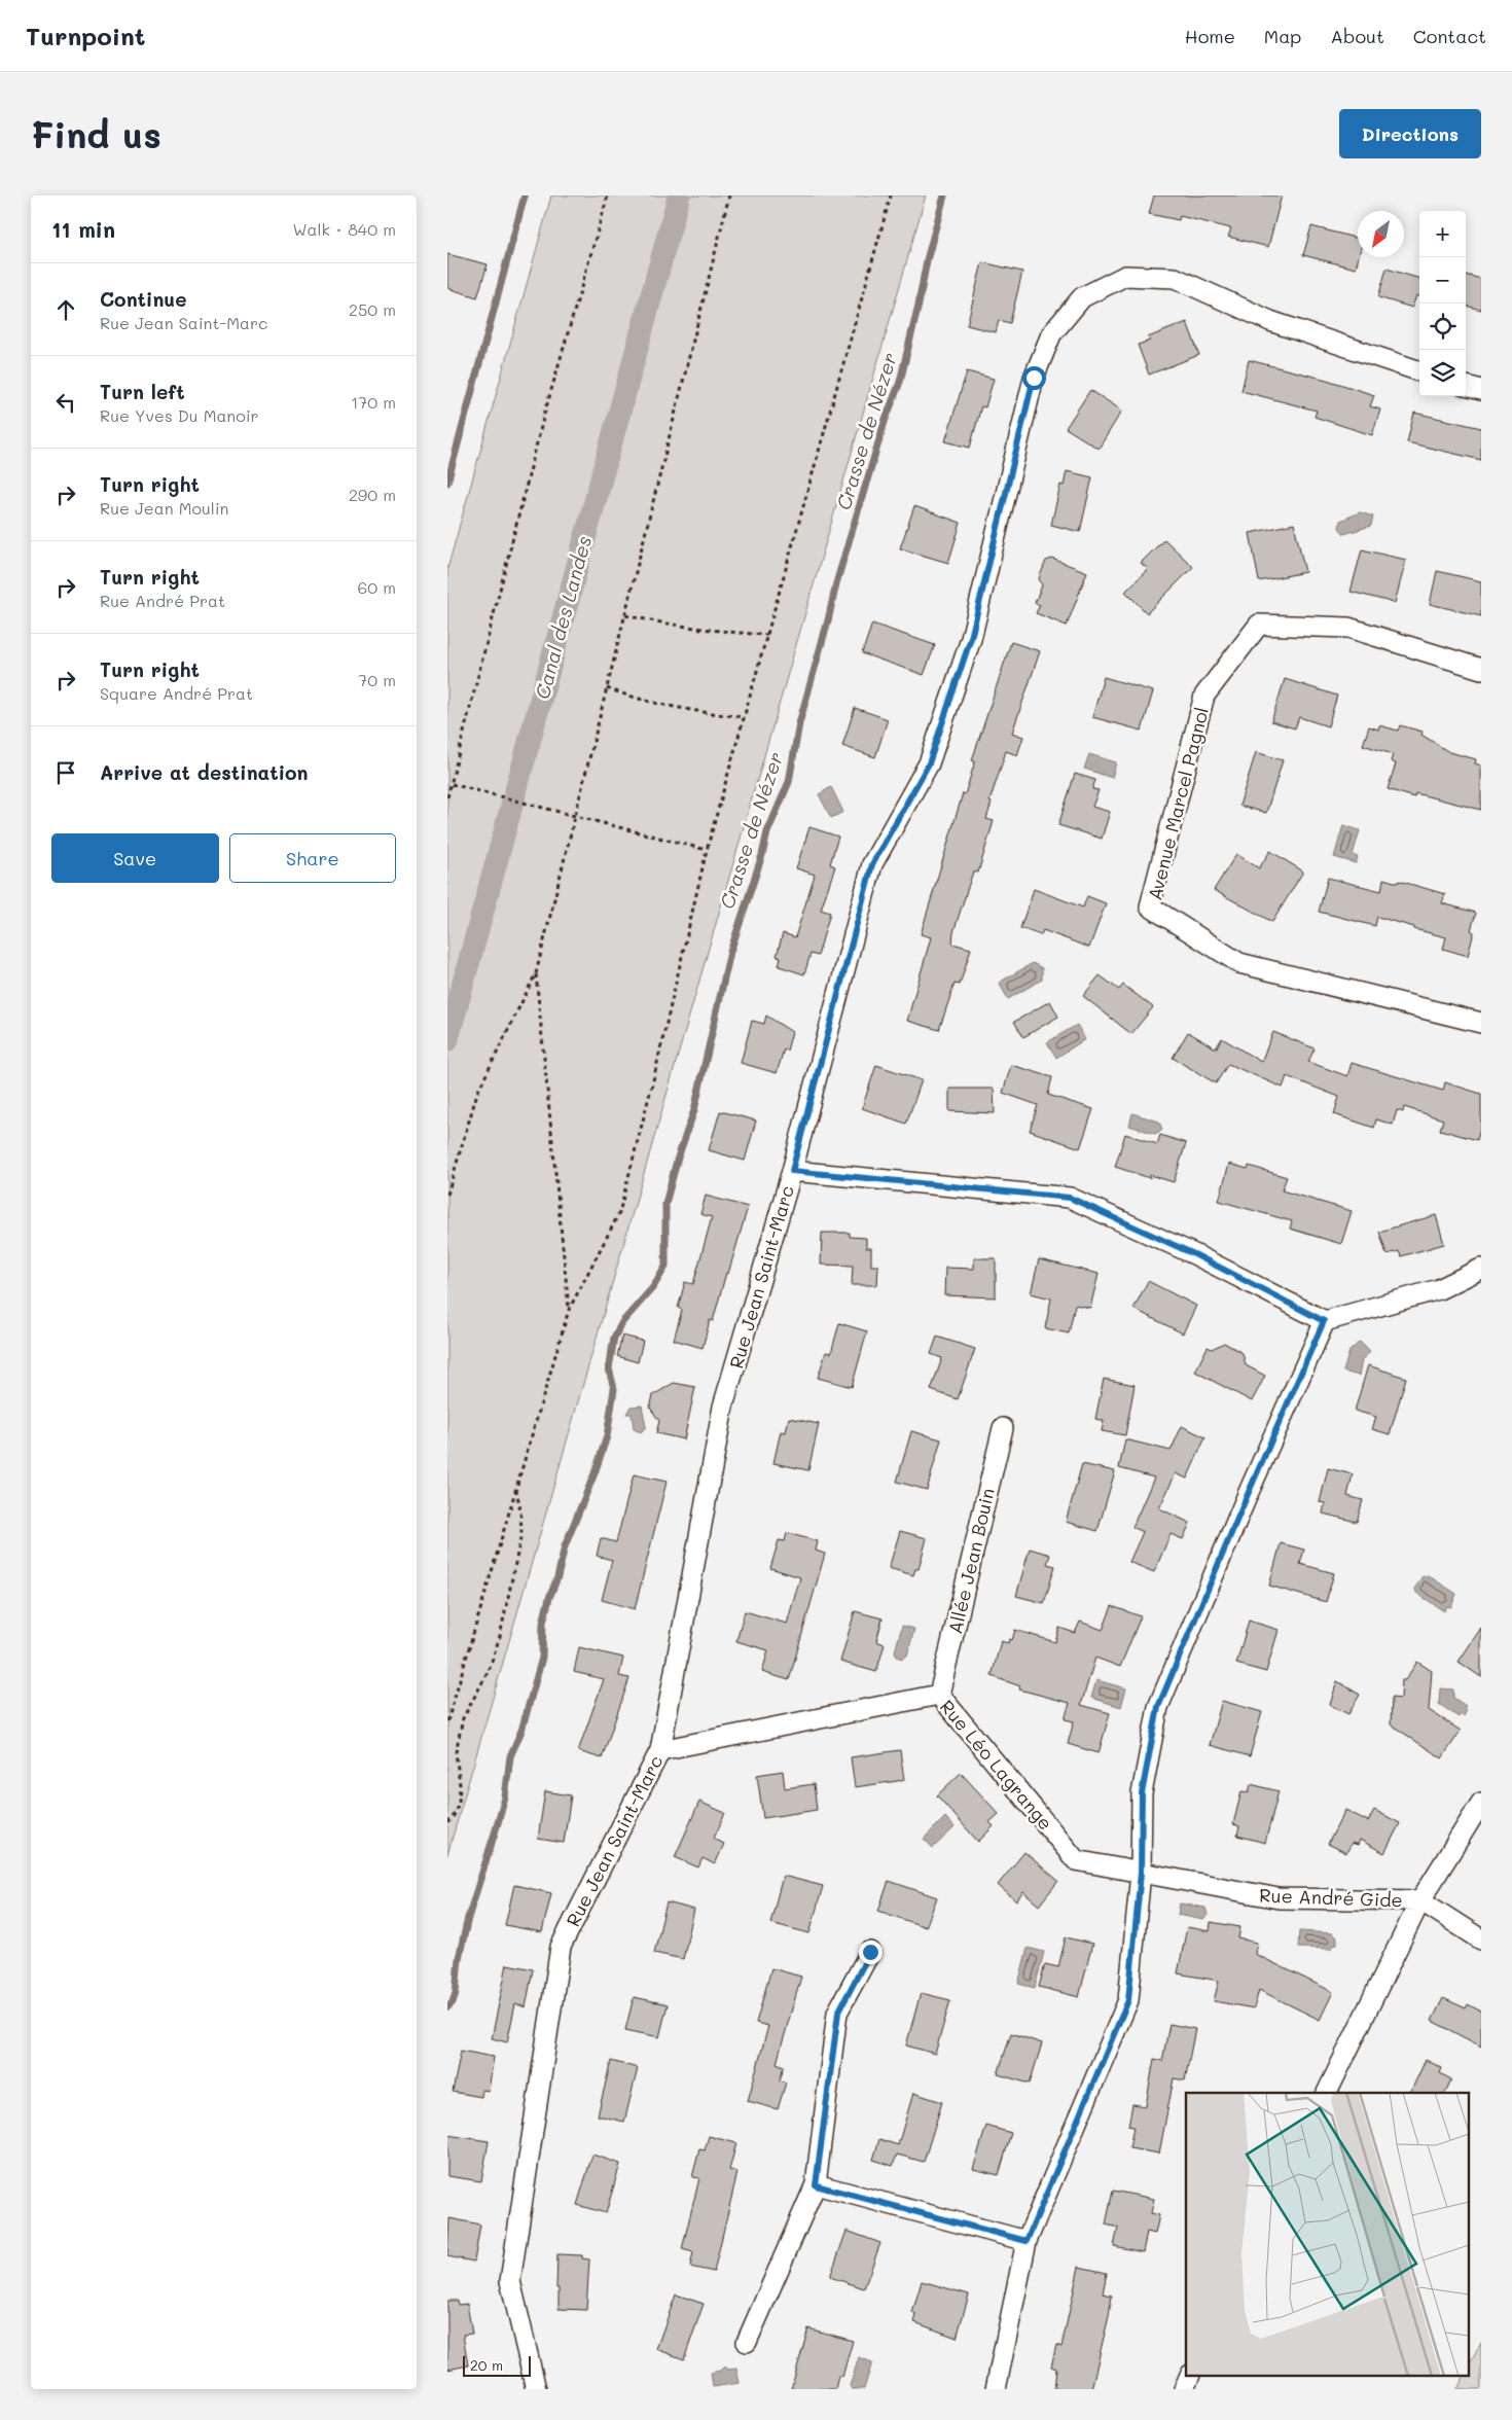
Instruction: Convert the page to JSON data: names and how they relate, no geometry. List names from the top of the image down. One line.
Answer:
{"streets":{"street":["Avenue Marcel Pagnol","Rue Jean Saint-Marc","Allée Jean Bouin","Rue Léo Lagrange","Rue André Gide"]},"crossings":[["Rue Jean Saint-Marc","Rue Léo Lagrange"],["Allée Jean Bouin","Rue Léo Lagrange"],["Rue Léo Lagrange","Rue André Gide"]],"water":["Crasse de Nézer","Canal des Landes"],"scale_bar":"20 m","north":"bottom left","page":{"header":"Turnpoint","nav":["Home","Map","About","Contact"],"buttons":["Directions",["Save","Share"]],"title":"Find us","heading":["11 min","Walk · 840 m"],"map_buttons":["+","−"],"list":[["Continue","Rue Jean Saint-Marc","250 m"],["Turn left","Rue Yves Du Manoir","170 m"],["Turn right","Rue Jean Moulin","290 m"],["Turn right","Rue André Prat","60 m"],["Turn right","Square André Prat","70 m"],"Arrive at destination"],"scale":"20 m"}}
